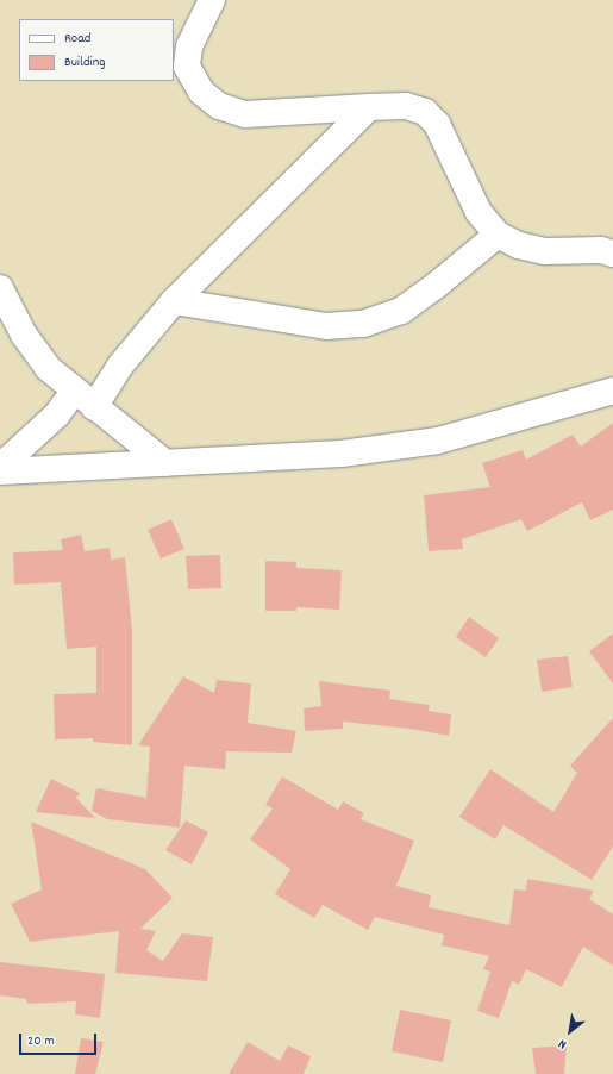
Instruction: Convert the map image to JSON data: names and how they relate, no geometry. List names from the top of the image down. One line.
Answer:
{"legend":["Road","Building"],"scale_bar":"20 m","north":"bottom left"}
